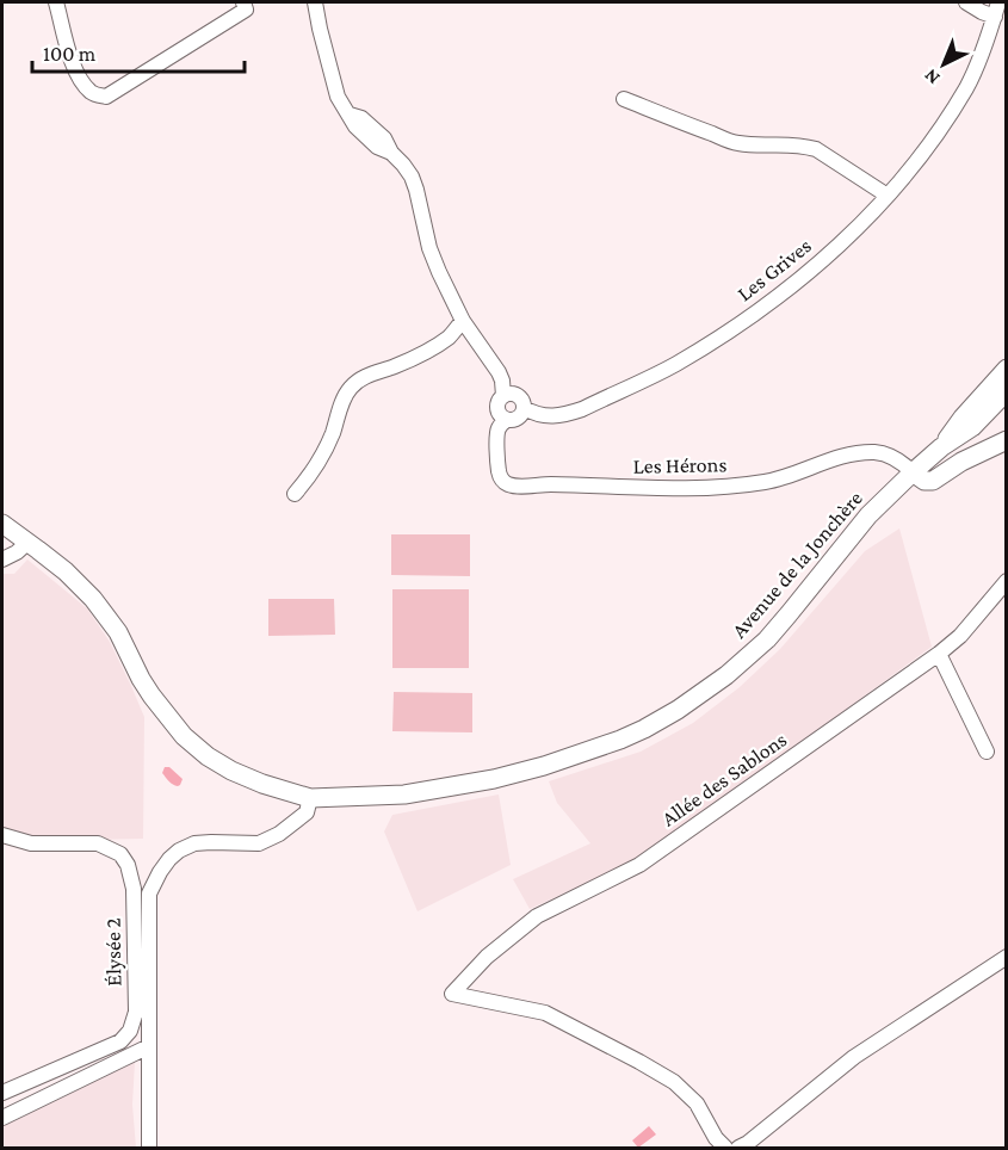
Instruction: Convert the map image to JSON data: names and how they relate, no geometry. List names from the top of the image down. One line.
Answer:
{"streets":{"street":["Les Grives","Les Hérons","Avenue de la Jonchère","Allée des Sablons","Élysée 2"]},"crossings":[["Les Grives","Les Hérons"],["Les Hérons","Avenue de la Jonchère"]],"scale_bar":"100 m","north":"bottom left"}
